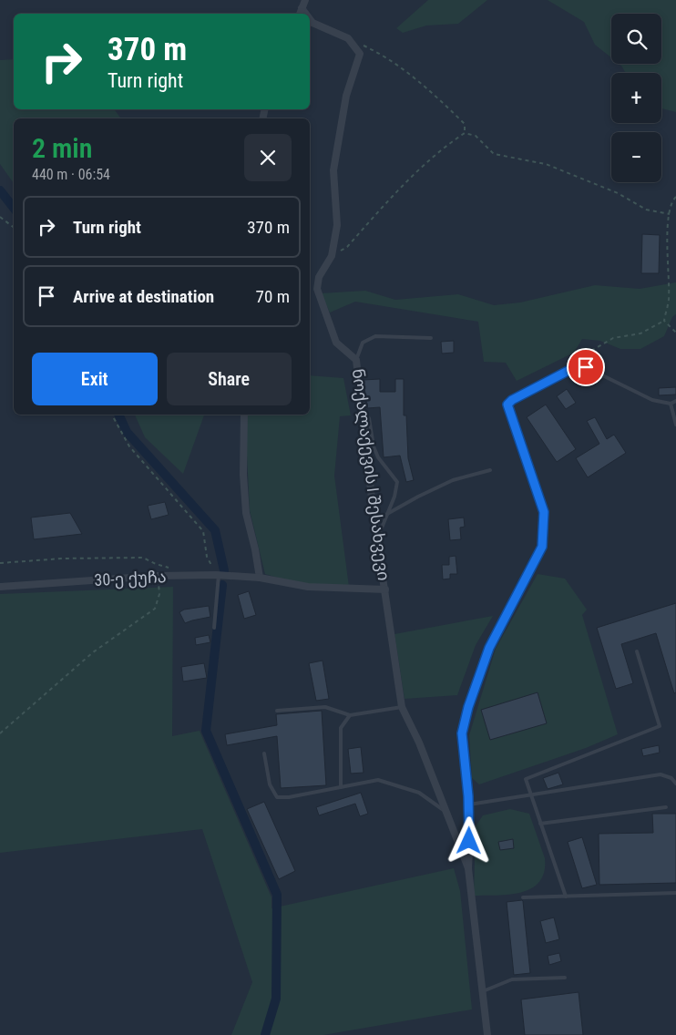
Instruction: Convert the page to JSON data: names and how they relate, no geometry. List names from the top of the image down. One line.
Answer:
{"streets":{"street":["ნოქალაქევის I შესახვევი","30-ე ქუჩა"]},"crossings":[["ნოქალაქევის I შესახვევი","30-ე ქუჩა"]],"page":{"map_buttons":["+","−"],"turn":["370 m","Turn right"],"heading":["2 min","440 m · 06:54"],"list":[{"name":"Turn right","value":"370 m"},{"name":"Arrive at destination","value":"70 m"}],"buttons":["Exit","Share"]}}
